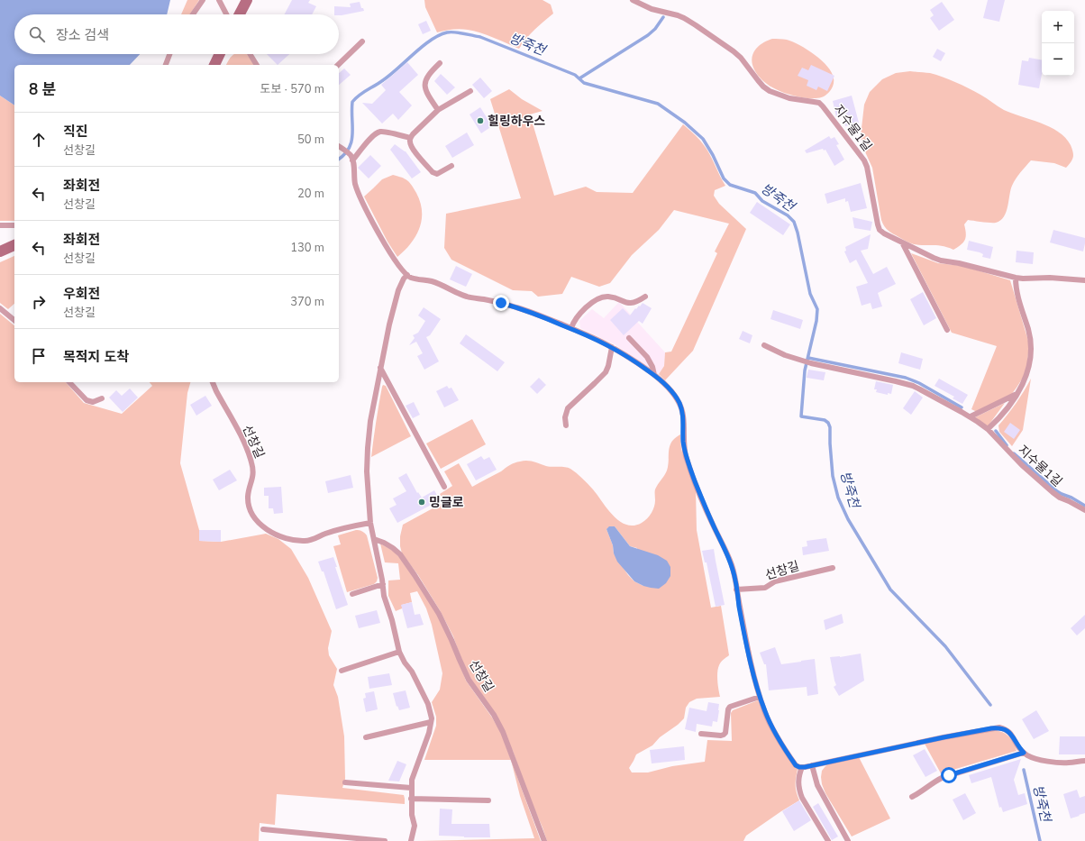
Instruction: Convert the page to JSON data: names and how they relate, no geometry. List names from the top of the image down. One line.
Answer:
{"streets":{"lane":["지수물1길","선창길"]},"water":["방죽천"],"places":["힐링하우스","밍글로"],"page":{"map_buttons":["+","−"],"search":"장소 검색","heading":["8 분","도보 · 570 m"],"list":[["직진","선창길","50 m"],["좌회전","선창길","20 m"],["좌회전","선창길","130 m"],["우회전","선창길","370 m"],"목적지 도착"]}}
